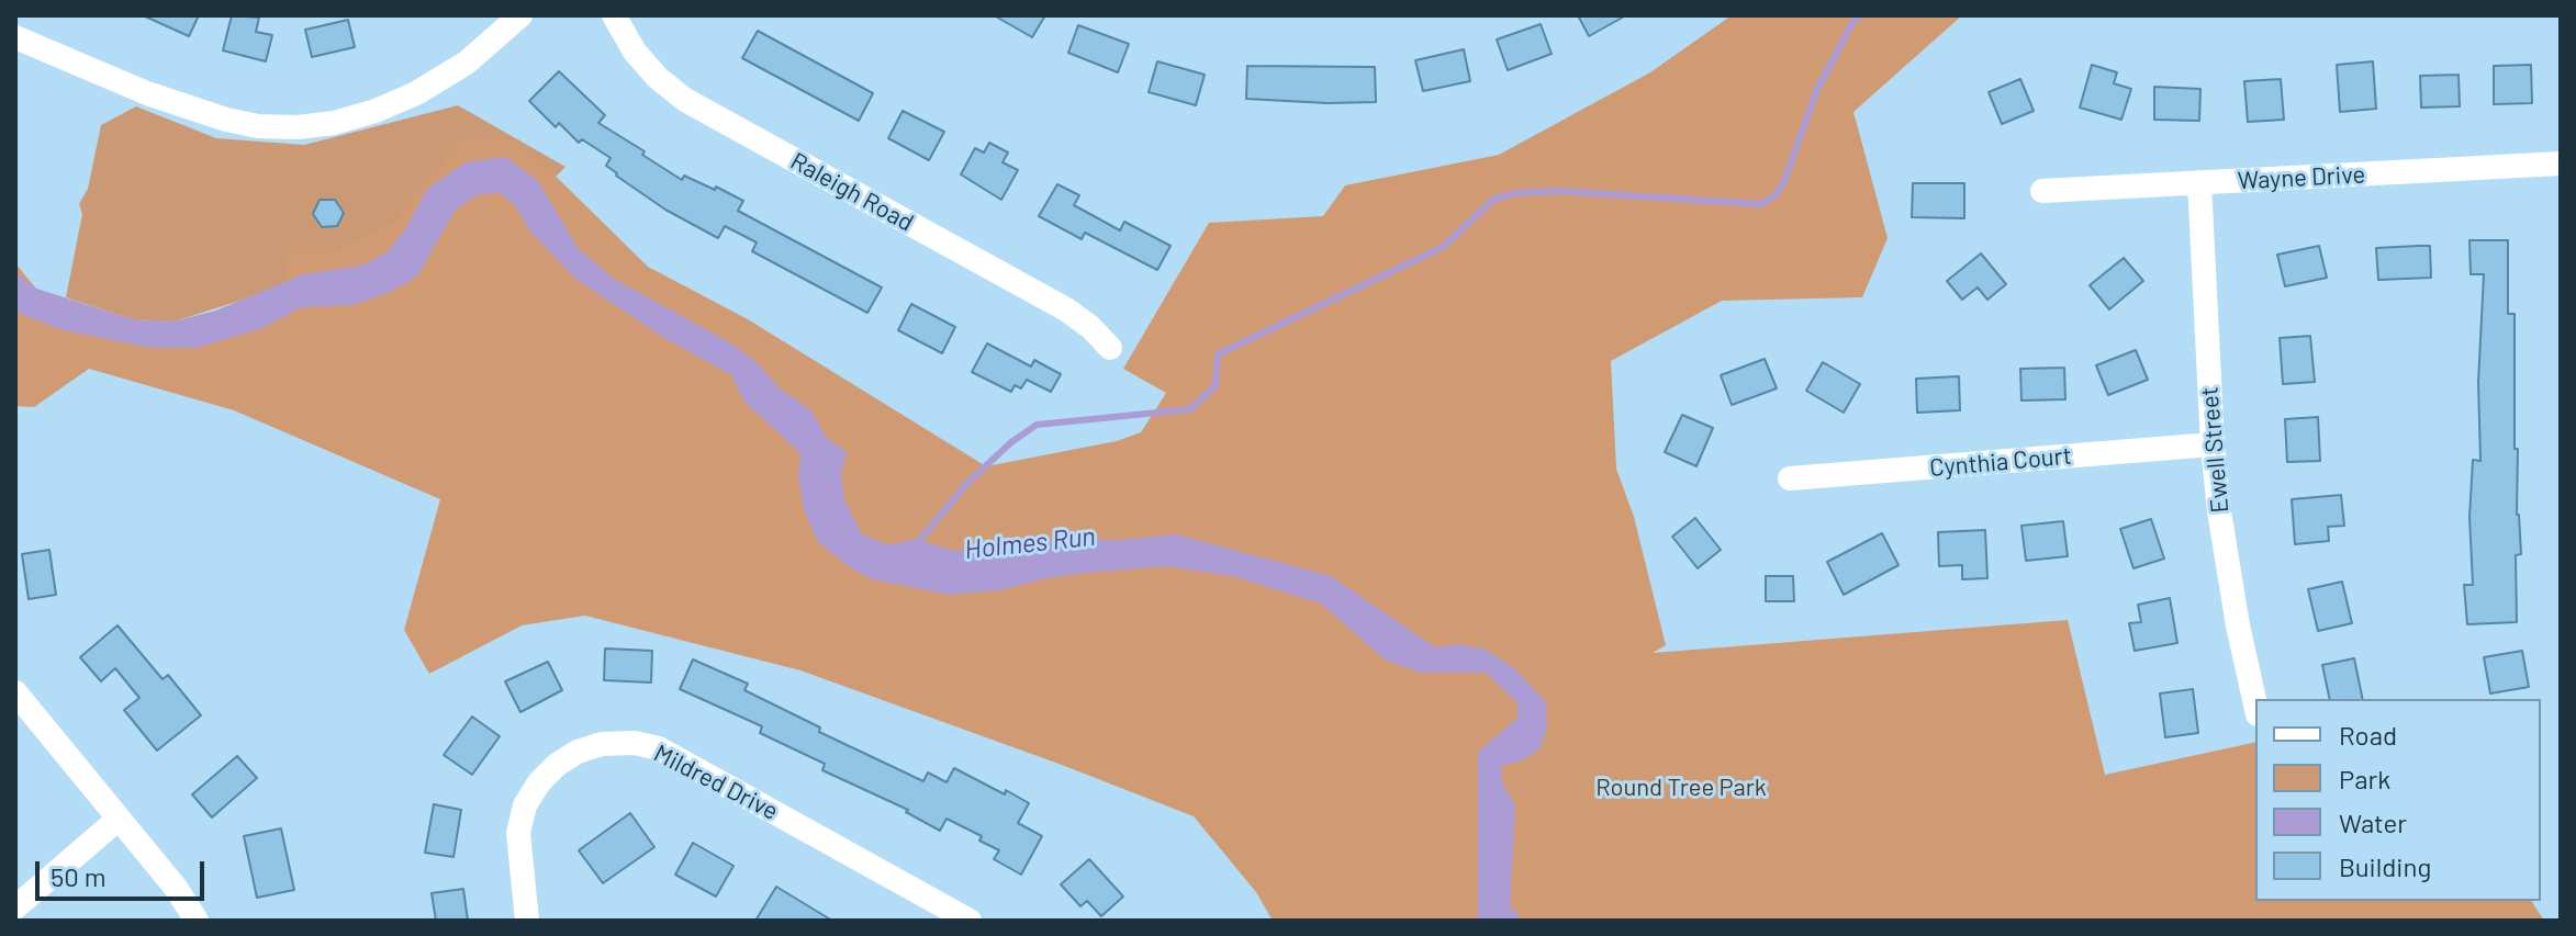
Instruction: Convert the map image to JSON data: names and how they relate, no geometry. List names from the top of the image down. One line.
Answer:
{"streets":{"street":["Wayne Drive","Raleigh Road","Ewell Street","Cynthia Court","Mildred Drive"]},"crossings":[["Wayne Drive","Ewell Street"],["Ewell Street","Cynthia Court"]],"water":["Holmes Run"],"parks":["Round Tree Park"],"legend":["Road","Park","Water","Building"],"scale_bar":"50 m"}
